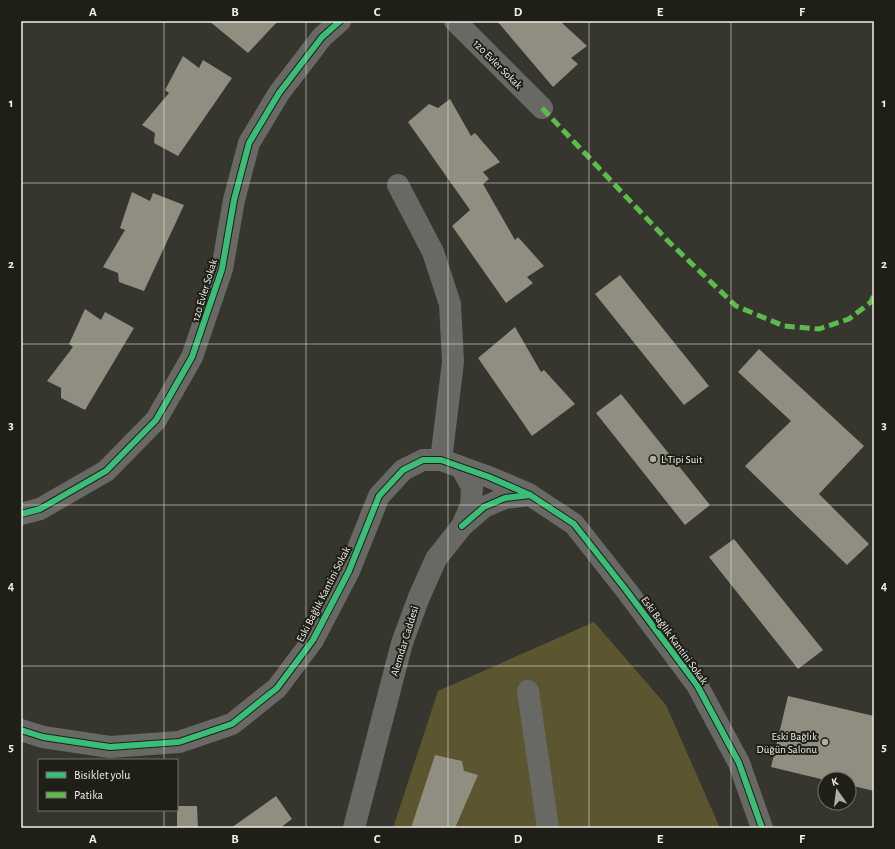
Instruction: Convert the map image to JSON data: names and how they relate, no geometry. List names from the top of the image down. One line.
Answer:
{"streets":{"street":["120 Evler Sokak","Eski Bağlık Kantini Sokak","Alemdar Caddesi"]},"crossings":[["Eski Bağlık Kantini Sokak","Alemdar Caddesi"]],"places":["L Tipi Suit","Eski Bağlık Düğün Salonu"],"legend":["Bisiklet yolu","Patika"],"north":"top","grid":{"columns":["A","B","C","D","E","F"],"rows":["1","2","3","4","5"]}}
